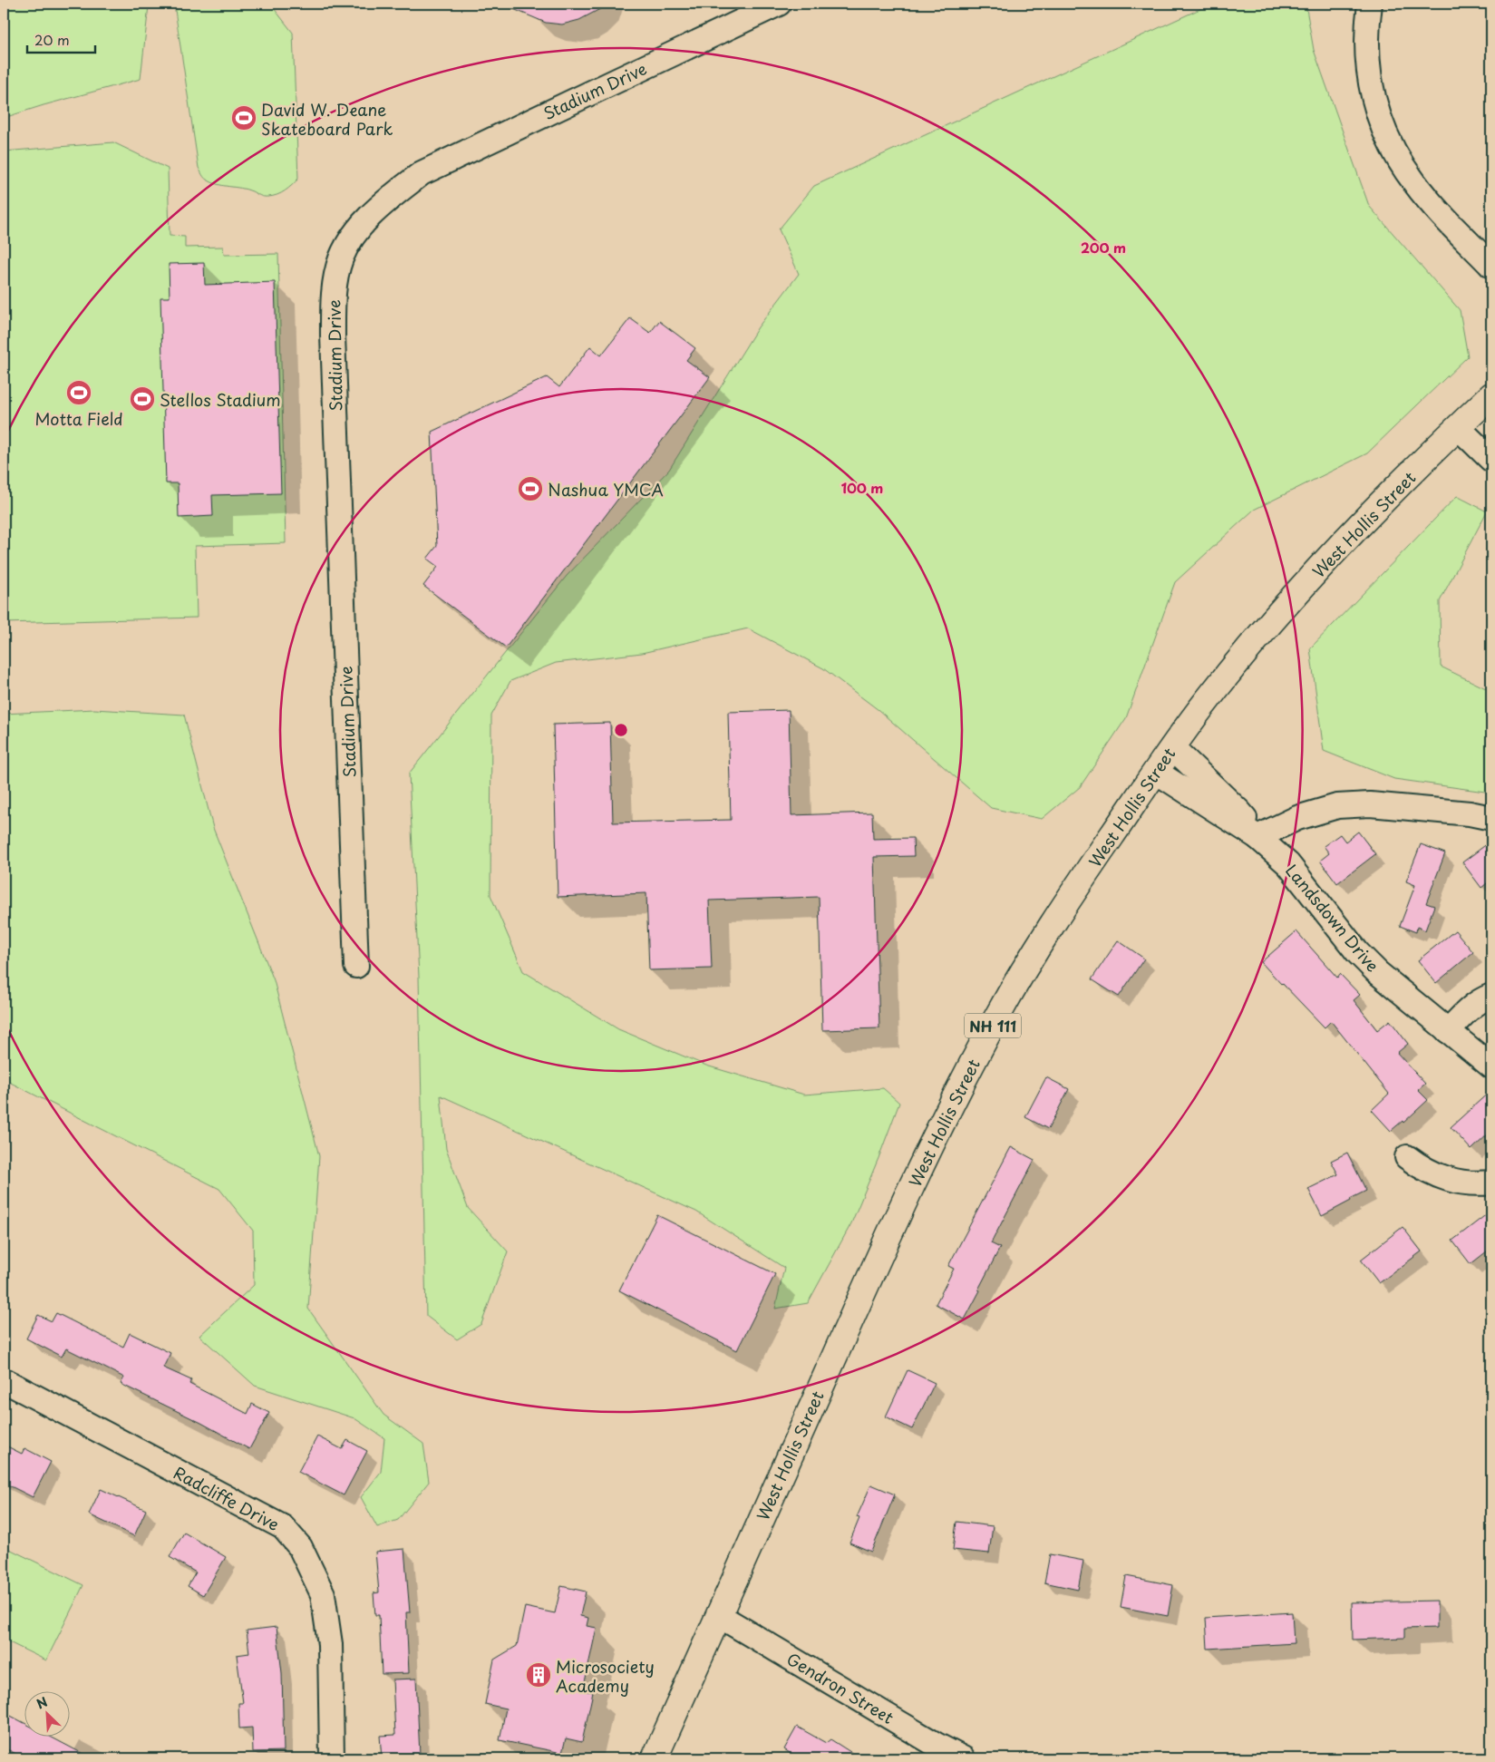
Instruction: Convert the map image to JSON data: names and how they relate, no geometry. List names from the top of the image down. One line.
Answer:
{"streets":{"main road":["West Hollis Street","NH 111"],"street":["Stadium Drive","Landsdown Drive","Radcliffe Drive","Gendron Street"]},"crossings":[["West Hollis Street","Landsdown Drive"],["West Hollis Street","Gendron Street"]],"places":{"sports":["David W. Deane Skateboard Park","Motta Field","Stellos Stadium","Nashua YMCA"],"building":["Microsociety Academy"]},"scale_bar":"20 m","north":"top left","rings":["200 m","100 m"]}
